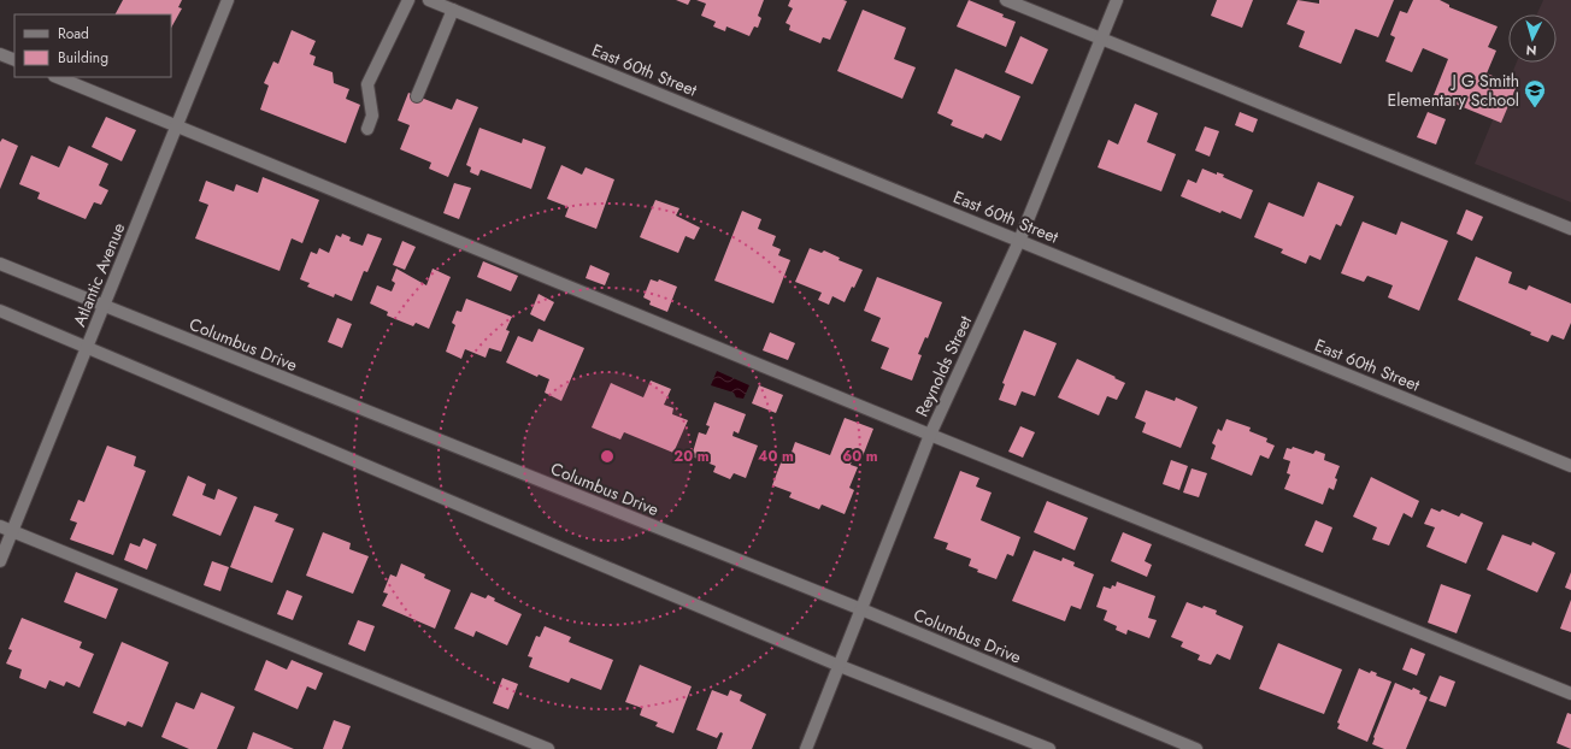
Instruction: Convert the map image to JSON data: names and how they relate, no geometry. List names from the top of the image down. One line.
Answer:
{"streets":{"street":["East 60th Street","Atlantic Avenue","Columbus Drive","Reynolds Street"]},"crossings":[["East 60th Street","Reynolds Street"],["Atlantic Avenue","Columbus Drive"],["Columbus Drive","Reynolds Street"]],"places":{"school or university":["J G Smith Elementary School"]},"legend":["Road","Building"],"north":"bottom","rings":["20 m","40 m","60 m"]}
